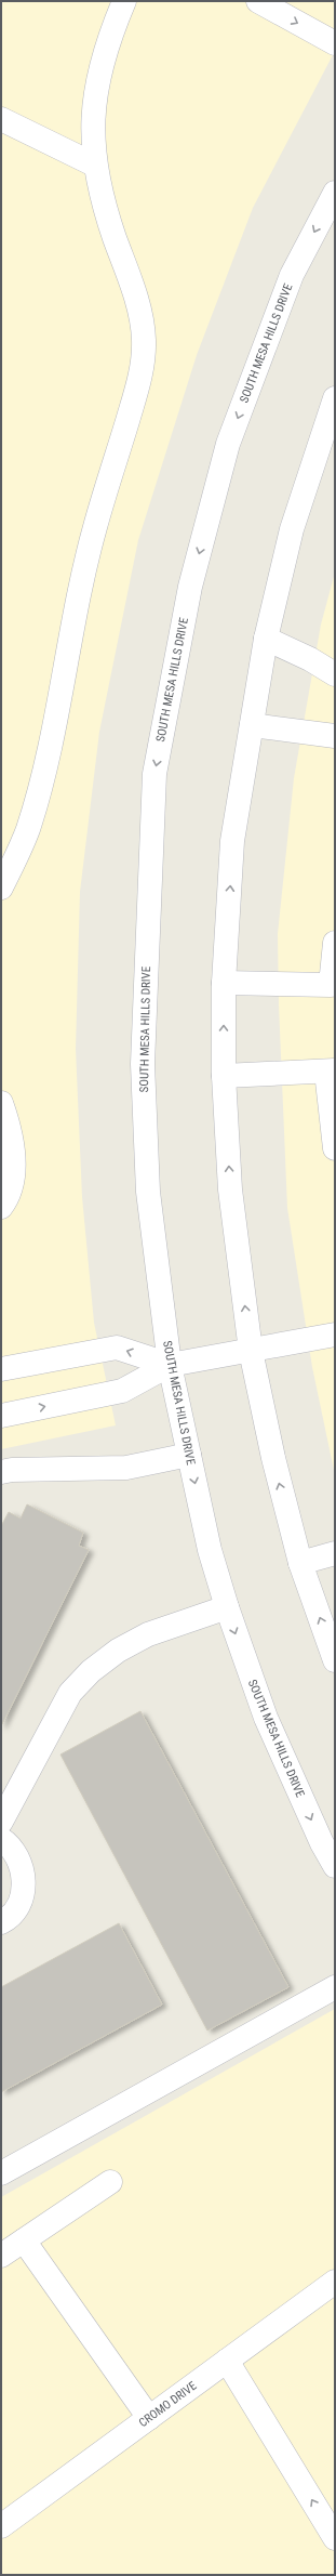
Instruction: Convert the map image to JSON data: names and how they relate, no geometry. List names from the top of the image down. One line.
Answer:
{"streets":{"street":["SOUTH MESA HILLS DRIVE","CROMO DRIVE"]}}
